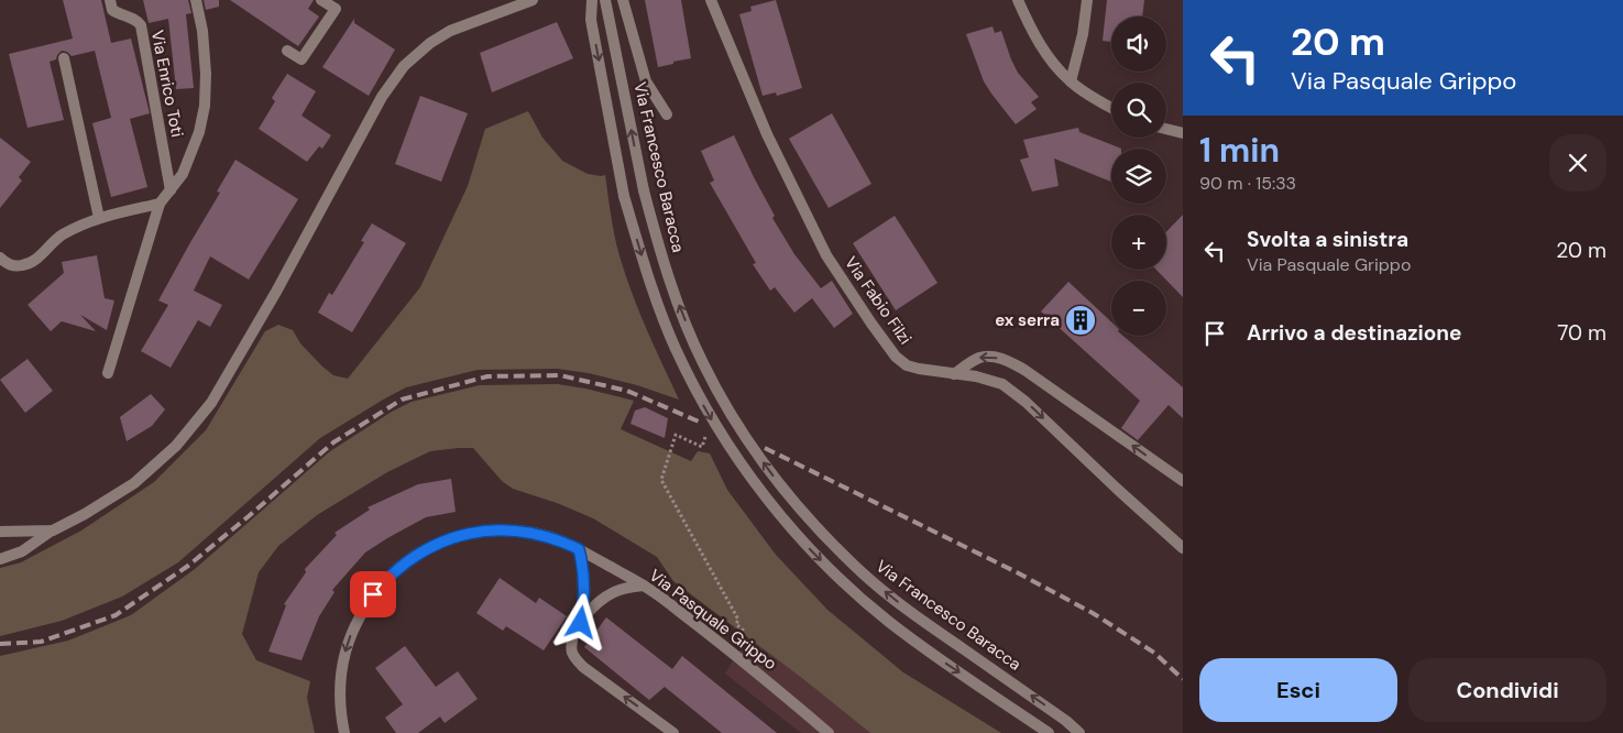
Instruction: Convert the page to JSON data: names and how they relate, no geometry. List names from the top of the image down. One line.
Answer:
{"streets":{"street":["Via Enrico Toti","Via Francesco Baracca","Via Fabio Filzi","Via Pasquale Grippo"]},"places":{"building":["ex serra"]},"page":{"turn":["20 m","Via Pasquale Grippo"],"map_buttons":["+","−"],"heading":["1 min","90 m · 15:33"],"list":[{"name":"Svolta a sinistra","note":"Via Pasquale Grippo","value":"20 m"},{"name":"Arrivo a destinazione","value":"70 m"}],"buttons":["Esci","Condividi"]}}
